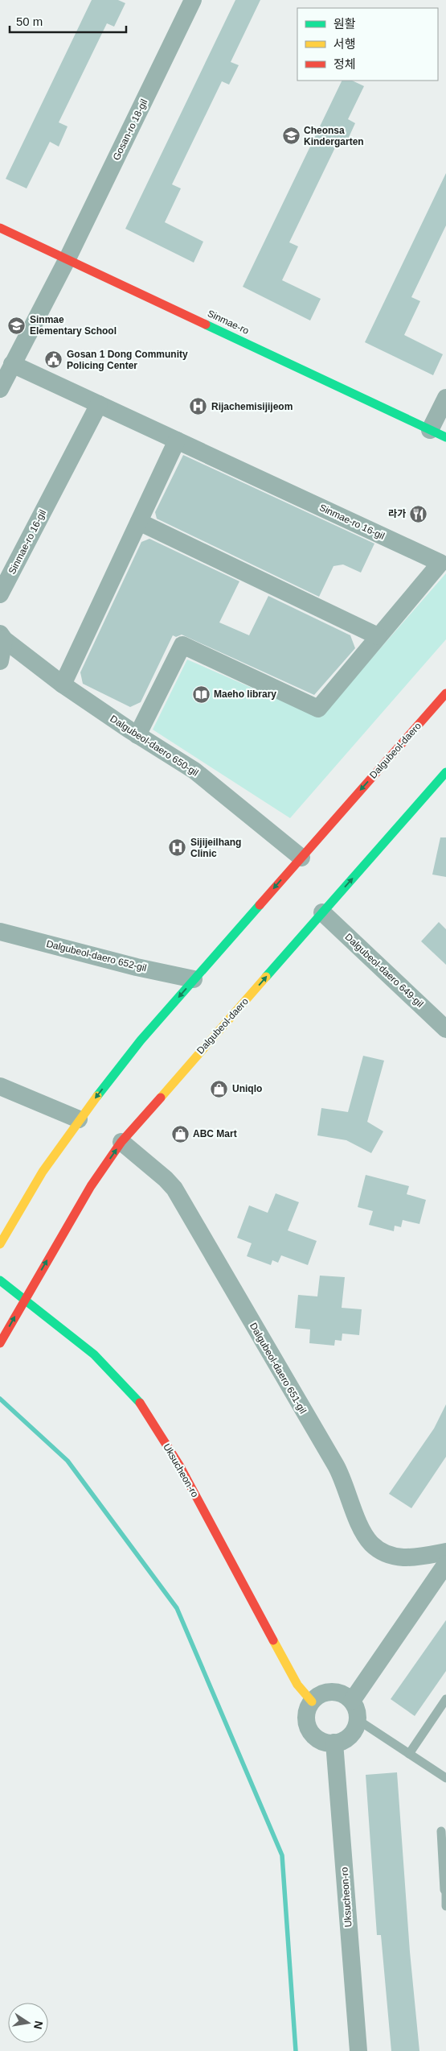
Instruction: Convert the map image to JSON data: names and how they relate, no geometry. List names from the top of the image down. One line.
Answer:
{"streets":{"main road":["Sinmae-ro","Dalgubeol-daero","Uksucheon-ro"],"street":["Gosan-ro 18-gil","Sinmae-ro 16-gil","Dalgubeol-daero 650-gil","Dalgubeol-daero 652-gil","Dalgubeol-daero 649-gil","Dalgubeol-daero 651-gil"]},"crossings":[["Gosan-ro 18-gil","Sinmae-ro"],["Sinmae-ro 16-gil","Dalgubeol-daero 650-gil"],["Dalgubeol-daero 650-gil","Dalgubeol-daero"],["Dalgubeol-daero","Dalgubeol-daero 652-gil"],["Dalgubeol-daero","Dalgubeol-daero 649-gil"],["Dalgubeol-daero","Dalgubeol-daero 651-gil"],["Dalgubeol-daero","Uksucheon-ro"]],"places":{"school or university":["Cheonsa Kindergarten","Sinmae Elementary School"],"public building":["Gosan 1 Dong Community Policing Center"],"hospital":["Rijachemisijijeom","Sijijeilhang Clinic"],"restaurant":["라가"],"library":["Maeho library"],"shop":["Uniqlo","ABC Mart"]},"legend":["원활","서행","정체"],"scale_bar":"50 m","north":"right"}
